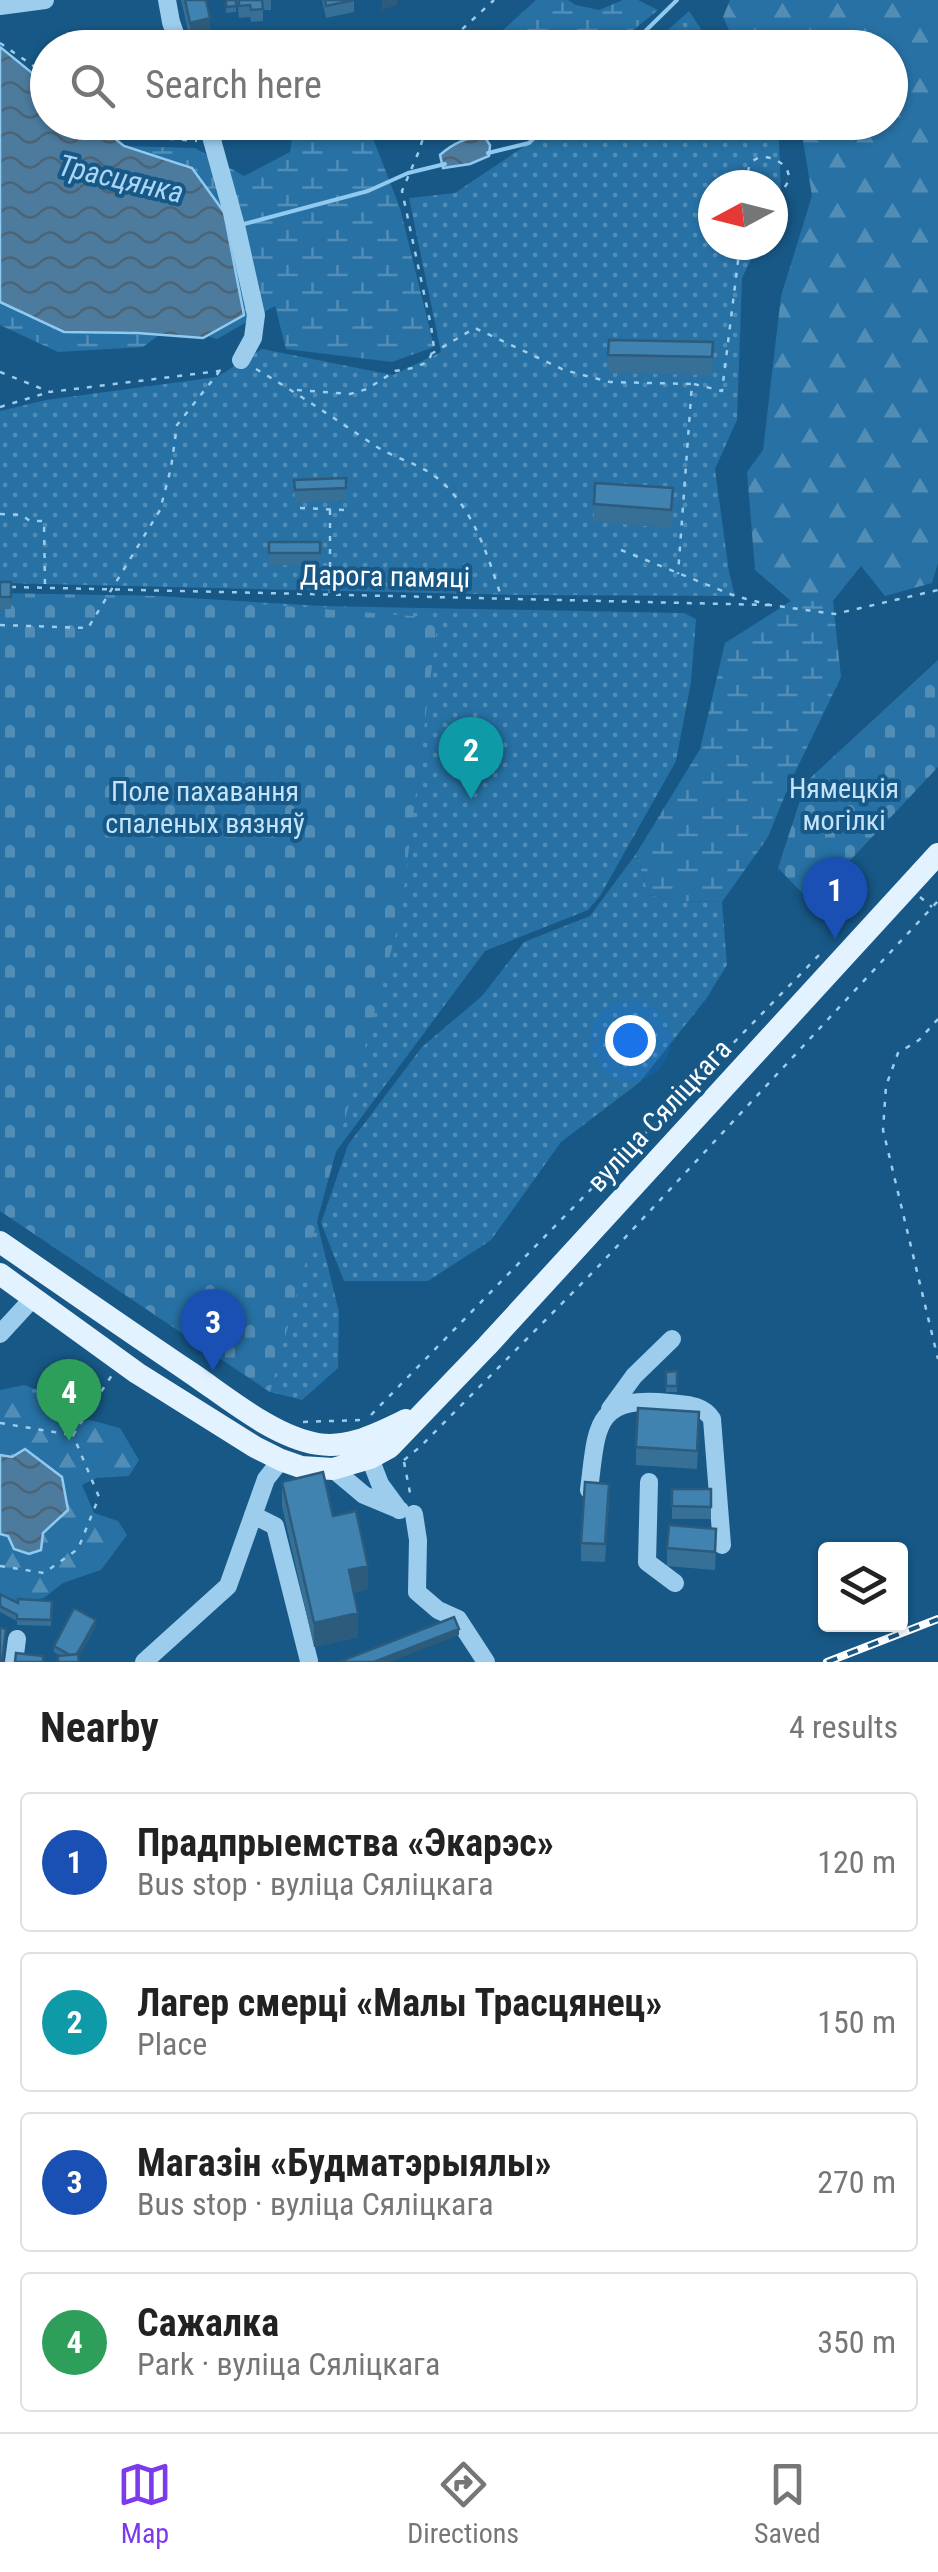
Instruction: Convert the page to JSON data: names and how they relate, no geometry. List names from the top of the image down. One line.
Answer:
{"streets":{"main road":["вуліца Сяліцкага"],"path":["Дарога памяці"]},"water":["Трасцянка"],"parks":["Нямецкія могілкі","Поле пахавання спаленых вязняў"],"north":"left","page":{"search":"Search here","pins":["2","1","3","4"],"heading":["Nearby","4 results"],"list":[{"mark":"1","name":"Прадпрыемства «Экарэс»","note":"Bus stop · вуліца Сяліцкага","value":"120 m"},{"mark":"2","name":"Лагер смерці «Малы Трасцянец»","note":"Place","value":"150 m"},{"mark":"3","name":"Магазін «Будматэрыялы»","note":"Bus stop · вуліца Сяліцкага","value":"270 m"},{"mark":"4","name":"Сажалка","note":"Park · вуліца Сяліцкага","value":"350 m"}],"nav":["Map","Directions","Saved"]}}
